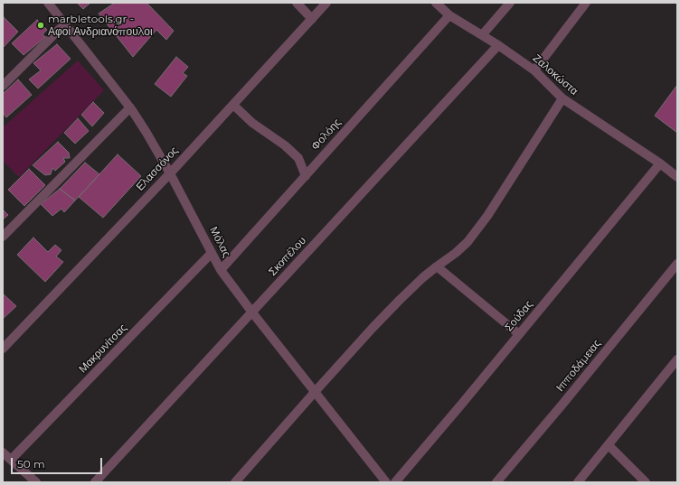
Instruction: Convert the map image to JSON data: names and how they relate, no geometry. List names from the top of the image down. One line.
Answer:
{"streets":{"street":["Ζαλοκώστα","Φολόης","Ελασσόνος","Μόλας","Σκοπέλου","Σούδας","Μακρυνίτσας","Ιπποδάμειας"]},"crossings":[["Ζαλοκώστα","Φολόης"],["Ζαλοκώστα","Σκοπέλου"],["Ζαλοκώστα","Σούδας"],["Φολόης","Μόλας"],["Ελασσόνος","Μόλας"],["Μόλας","Σκοπέλου"],["Μόλας","Μακρυνίτσας"]],"places":["marbletools.gr - Αφοί Ανδριανόπουλοι"],"scale_bar":"50 m"}
